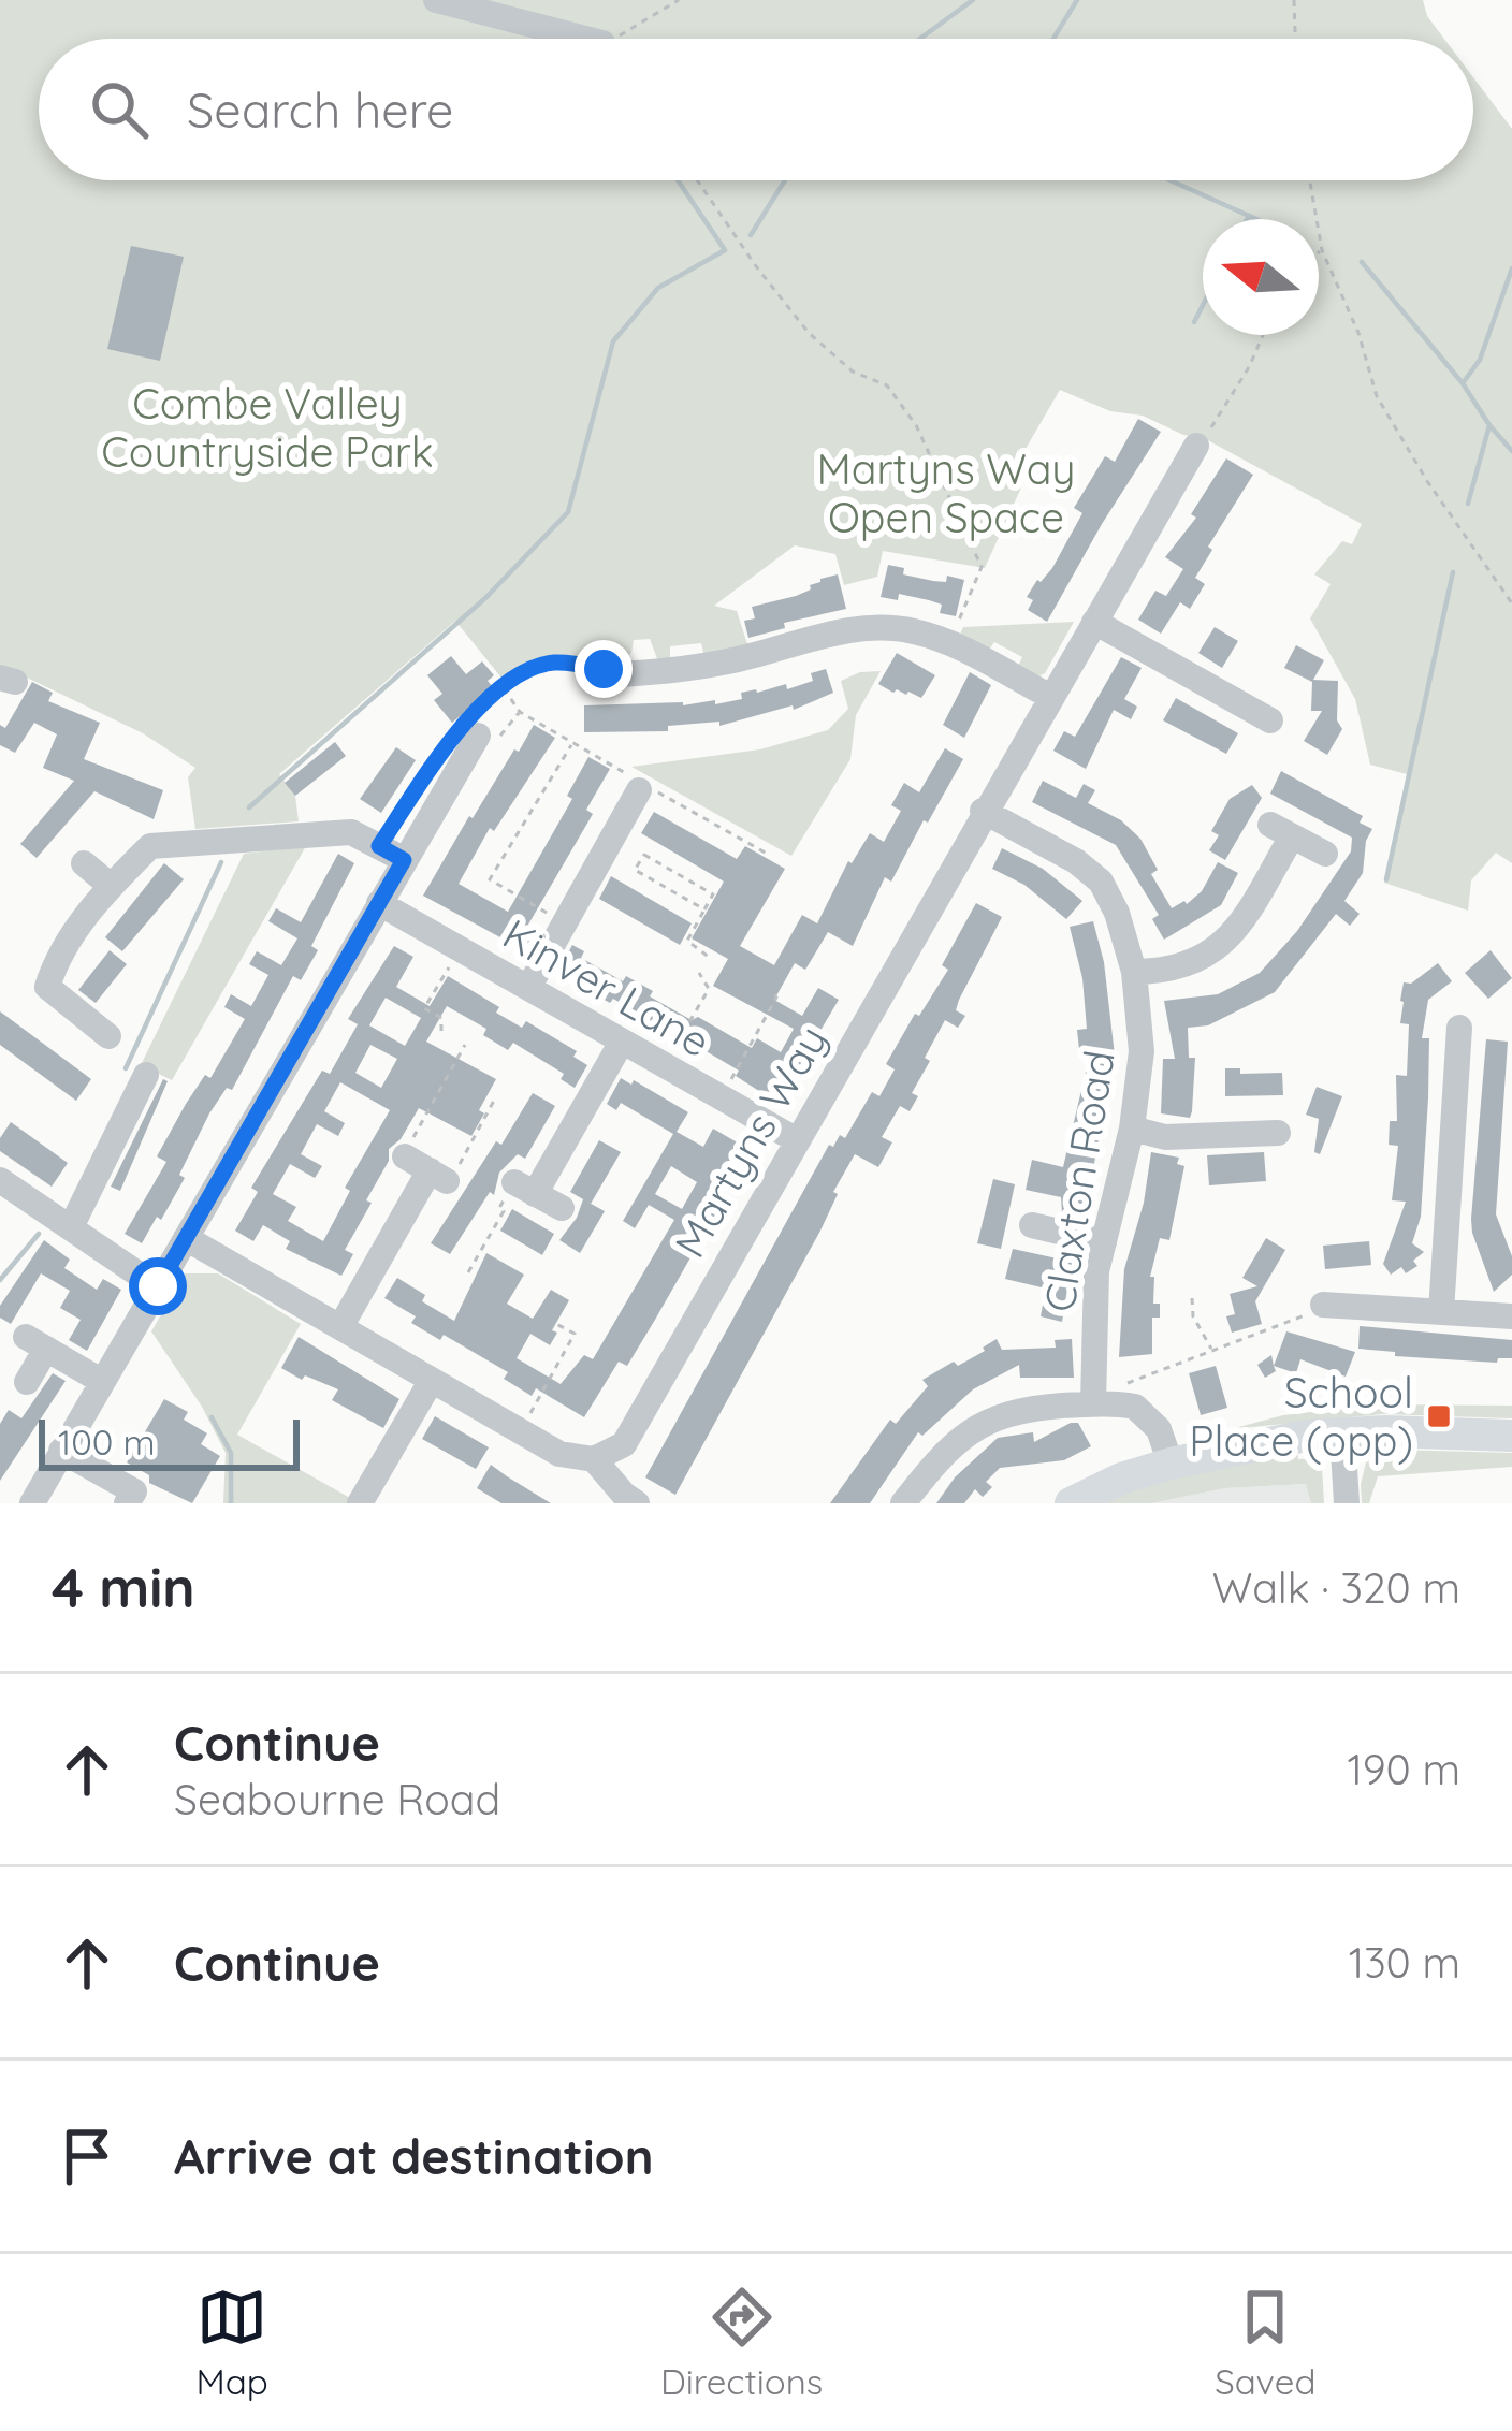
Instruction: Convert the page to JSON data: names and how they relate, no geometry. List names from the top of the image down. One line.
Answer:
{"streets":{"street":["Kinver Lane","Martyns Way","Claxton Road"]},"crossings":[["Kinver Lane","Martyns Way"],["Martyns Way","Claxton Road"]],"parks":["Combe Valley Countryside Park","Martyns Way Open Space"],"places":{"transit":["School Place (opp)"]},"scale_bar":"100 m","north":"left","page":{"search":"Search here","scale":"100 m","heading":["4 min","Walk · 320 m"],"list":[["Continue","Seabourne Road","190 m"],["Continue","130 m"],"Arrive at destination"],"nav":["Map","Directions","Saved"]}}
